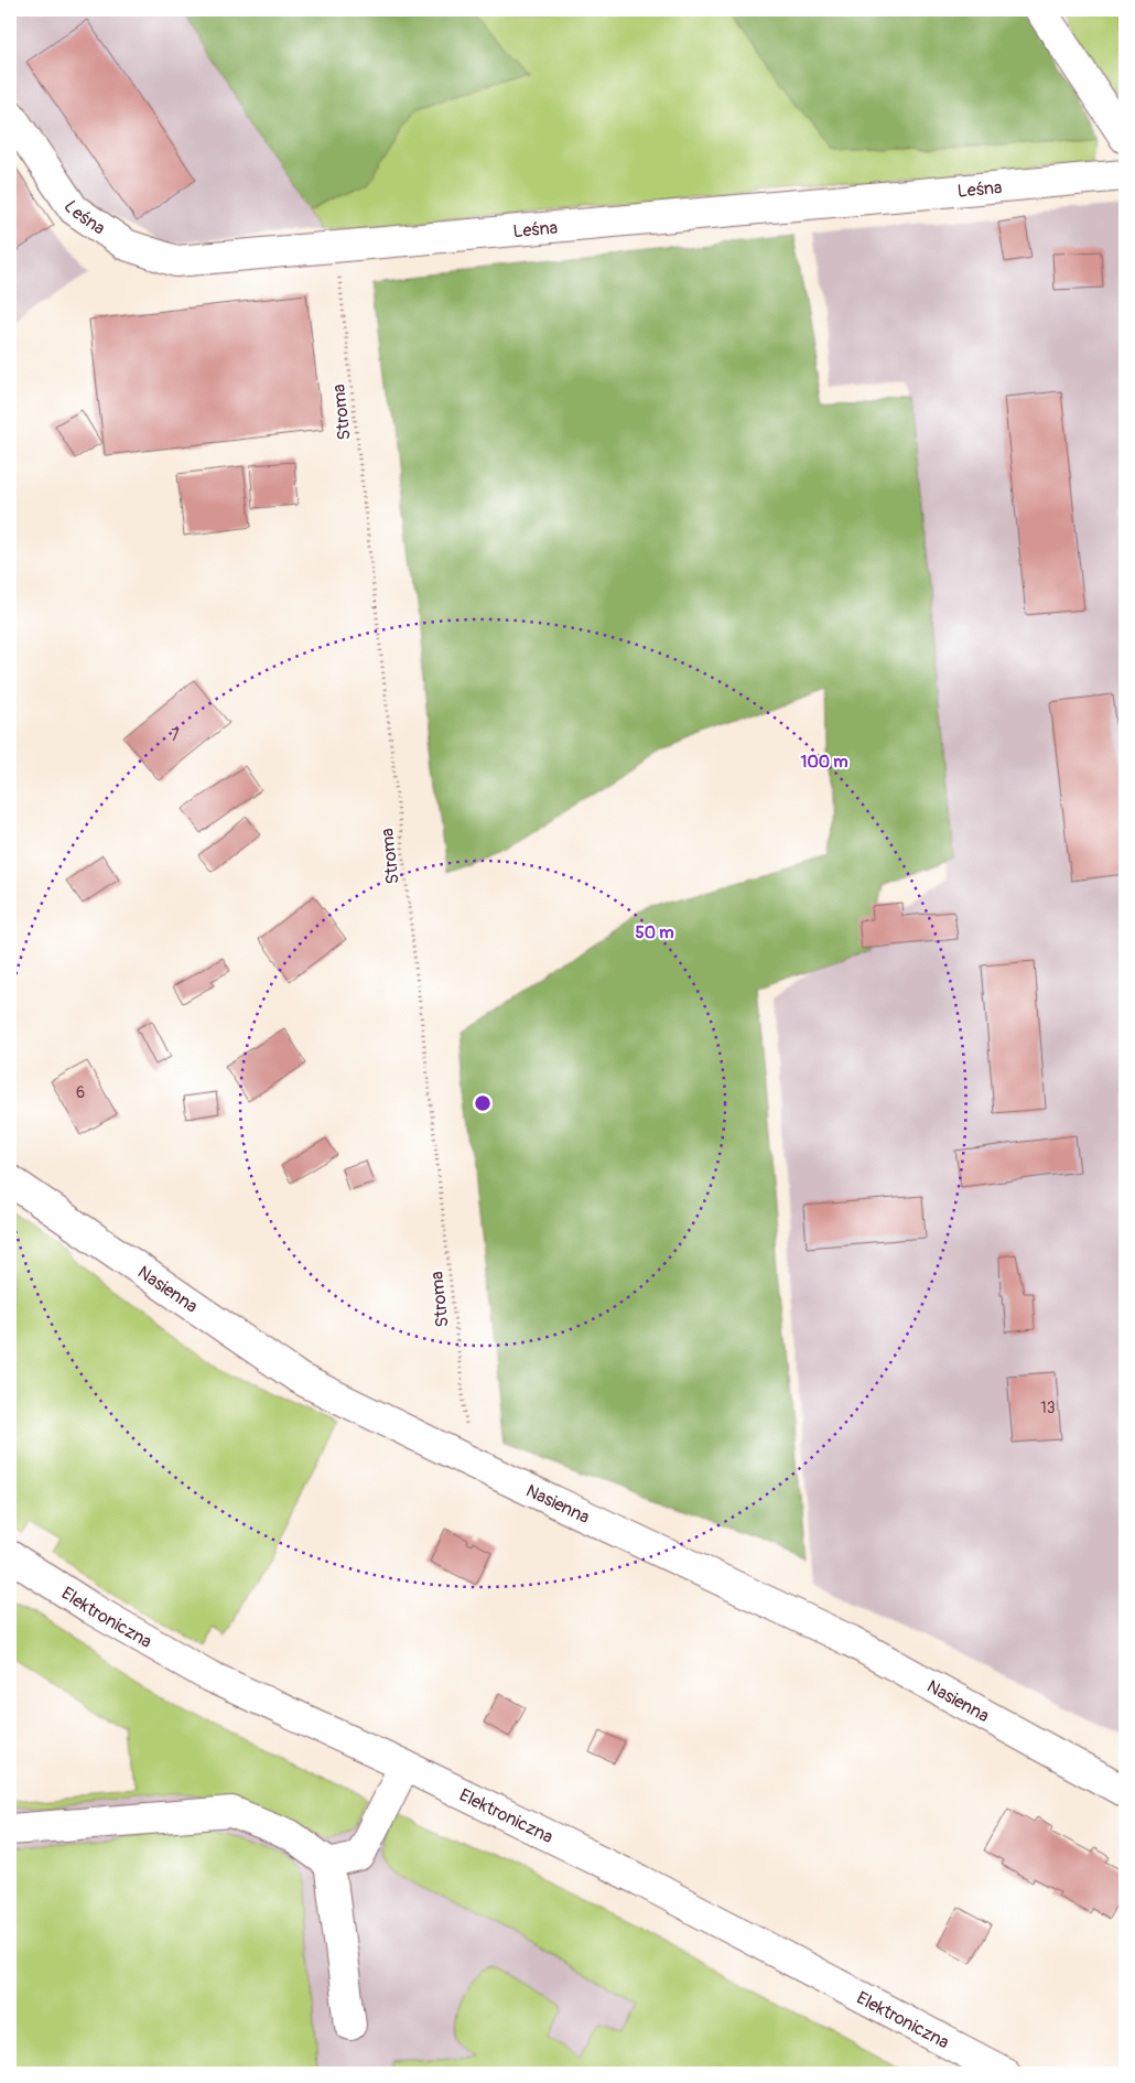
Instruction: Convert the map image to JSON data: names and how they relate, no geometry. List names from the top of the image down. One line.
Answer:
{"streets":{"street":["Leśna","Nasienna","Elektroniczna"],"path":["Stroma"]},"crossings":[["Leśna","Stroma"],["Stroma","Nasienna"]],"house_numbers":["7","6","13"],"rings":["100 m","50 m"]}
